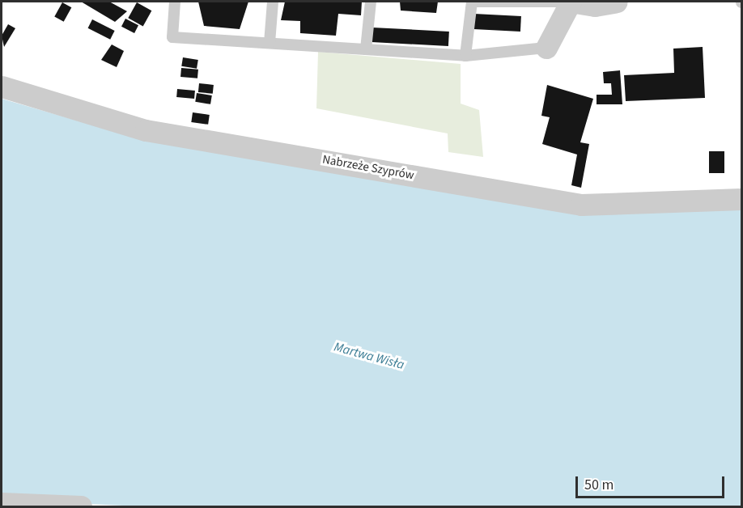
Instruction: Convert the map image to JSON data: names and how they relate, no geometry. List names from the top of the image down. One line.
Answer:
{"streets":{"street":["Nabrzeże Szyprów"]},"water":["Martwa Wisła"],"scale_bar":"50 m"}
